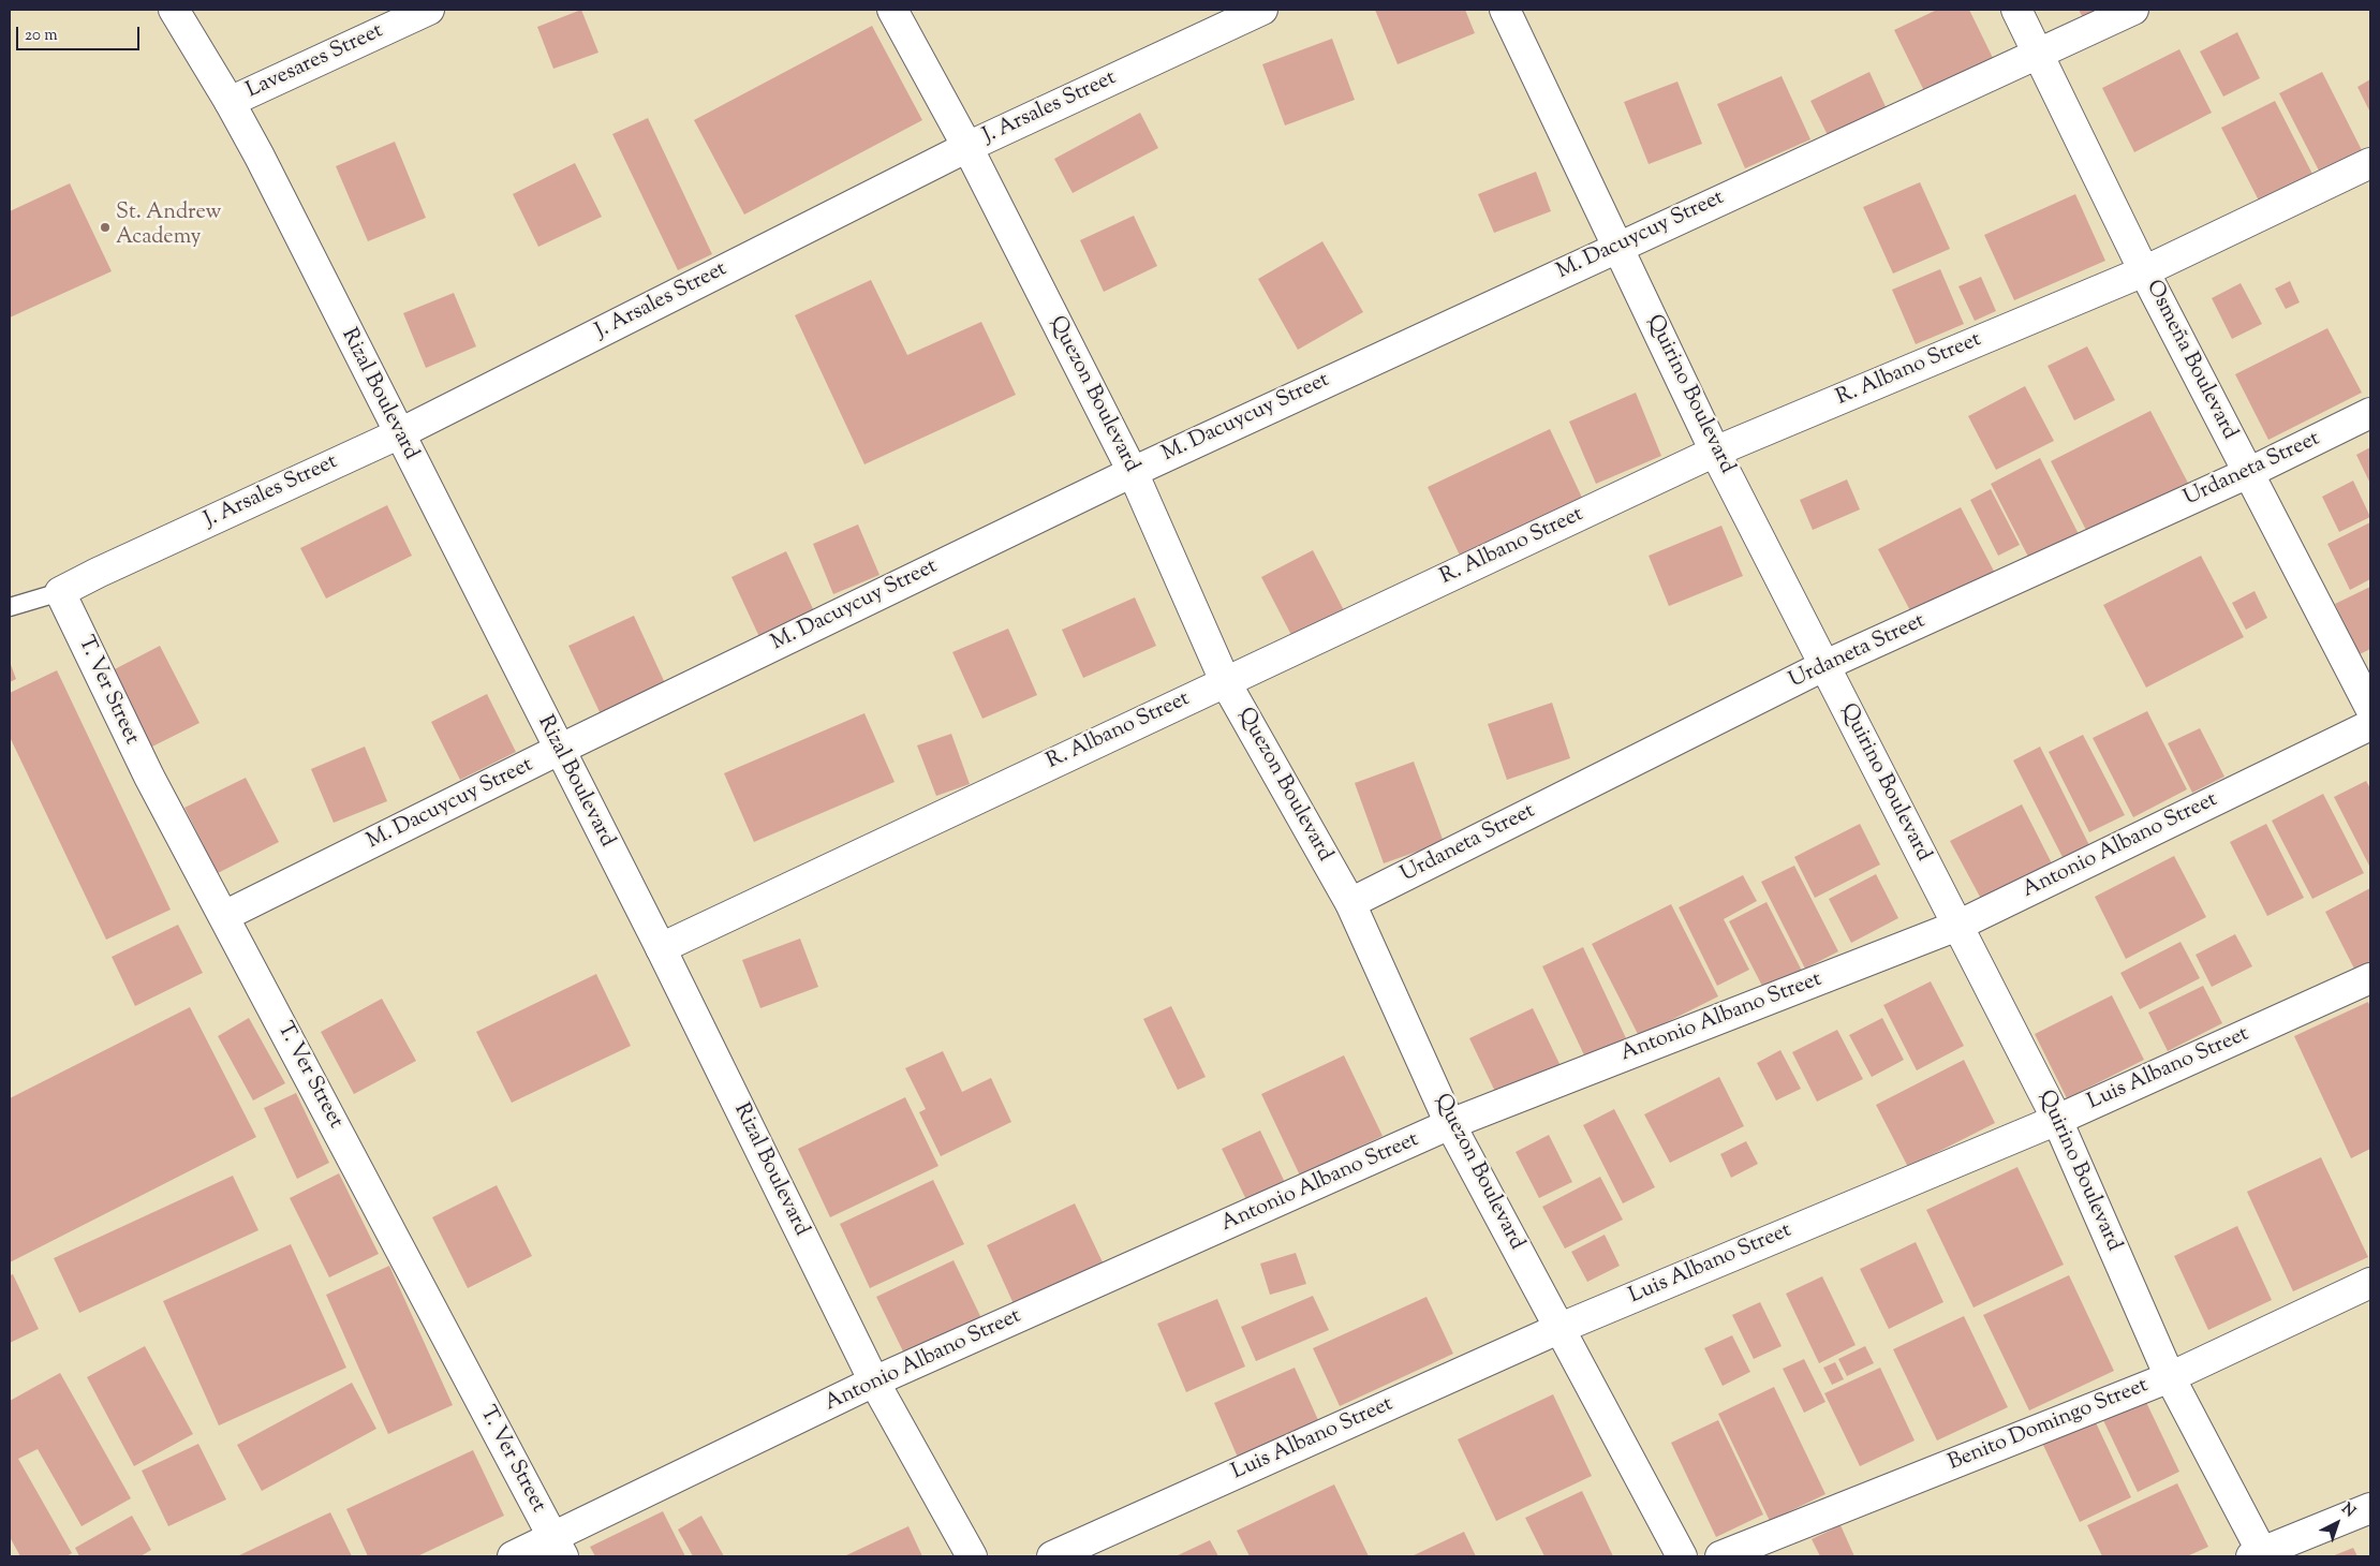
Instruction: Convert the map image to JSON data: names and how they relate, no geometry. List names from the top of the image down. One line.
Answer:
{"streets":{"street":["Lavesares Street","J. Arsales Street","M. Dacuycuy Street","Osmeña Boulevard","R. Albano Street","Rizal Boulevard","Quezon Boulevard","Quirino Boulevard","Urdaneta Street","T. Ver Street","Antonio Albano Street","Luis Albano Street","Benito Domingo Street"]},"crossings":[["Lavesares Street","Rizal Boulevard"],["J. Arsales Street","Rizal Boulevard"],["J. Arsales Street","Quezon Boulevard"],["J. Arsales Street","T. Ver Street"],["M. Dacuycuy Street","Osmeña Boulevard"],["M. Dacuycuy Street","Rizal Boulevard"],["M. Dacuycuy Street","Quezon Boulevard"],["M. Dacuycuy Street","Quirino Boulevard"],["M. Dacuycuy Street","T. Ver Street"],["Osmeña Boulevard","R. Albano Street"],["Osmeña Boulevard","Urdaneta Street"],["R. Albano Street","Rizal Boulevard"],["R. Albano Street","Quezon Boulevard"],["R. Albano Street","Quirino Boulevard"],["Rizal Boulevard","Antonio Albano Street"],["Quezon Boulevard","Urdaneta Street"],["Quezon Boulevard","Antonio Albano Street"],["Quezon Boulevard","Luis Albano Street"],["Quirino Boulevard","Urdaneta Street"],["Quirino Boulevard","Antonio Albano Street"],["Quirino Boulevard","Luis Albano Street"],["Quirino Boulevard","Benito Domingo Street"],["T. Ver Street","Antonio Albano Street"]],"places":["St. Andrew Academy"],"scale_bar":"20 m","north":"top right"}
